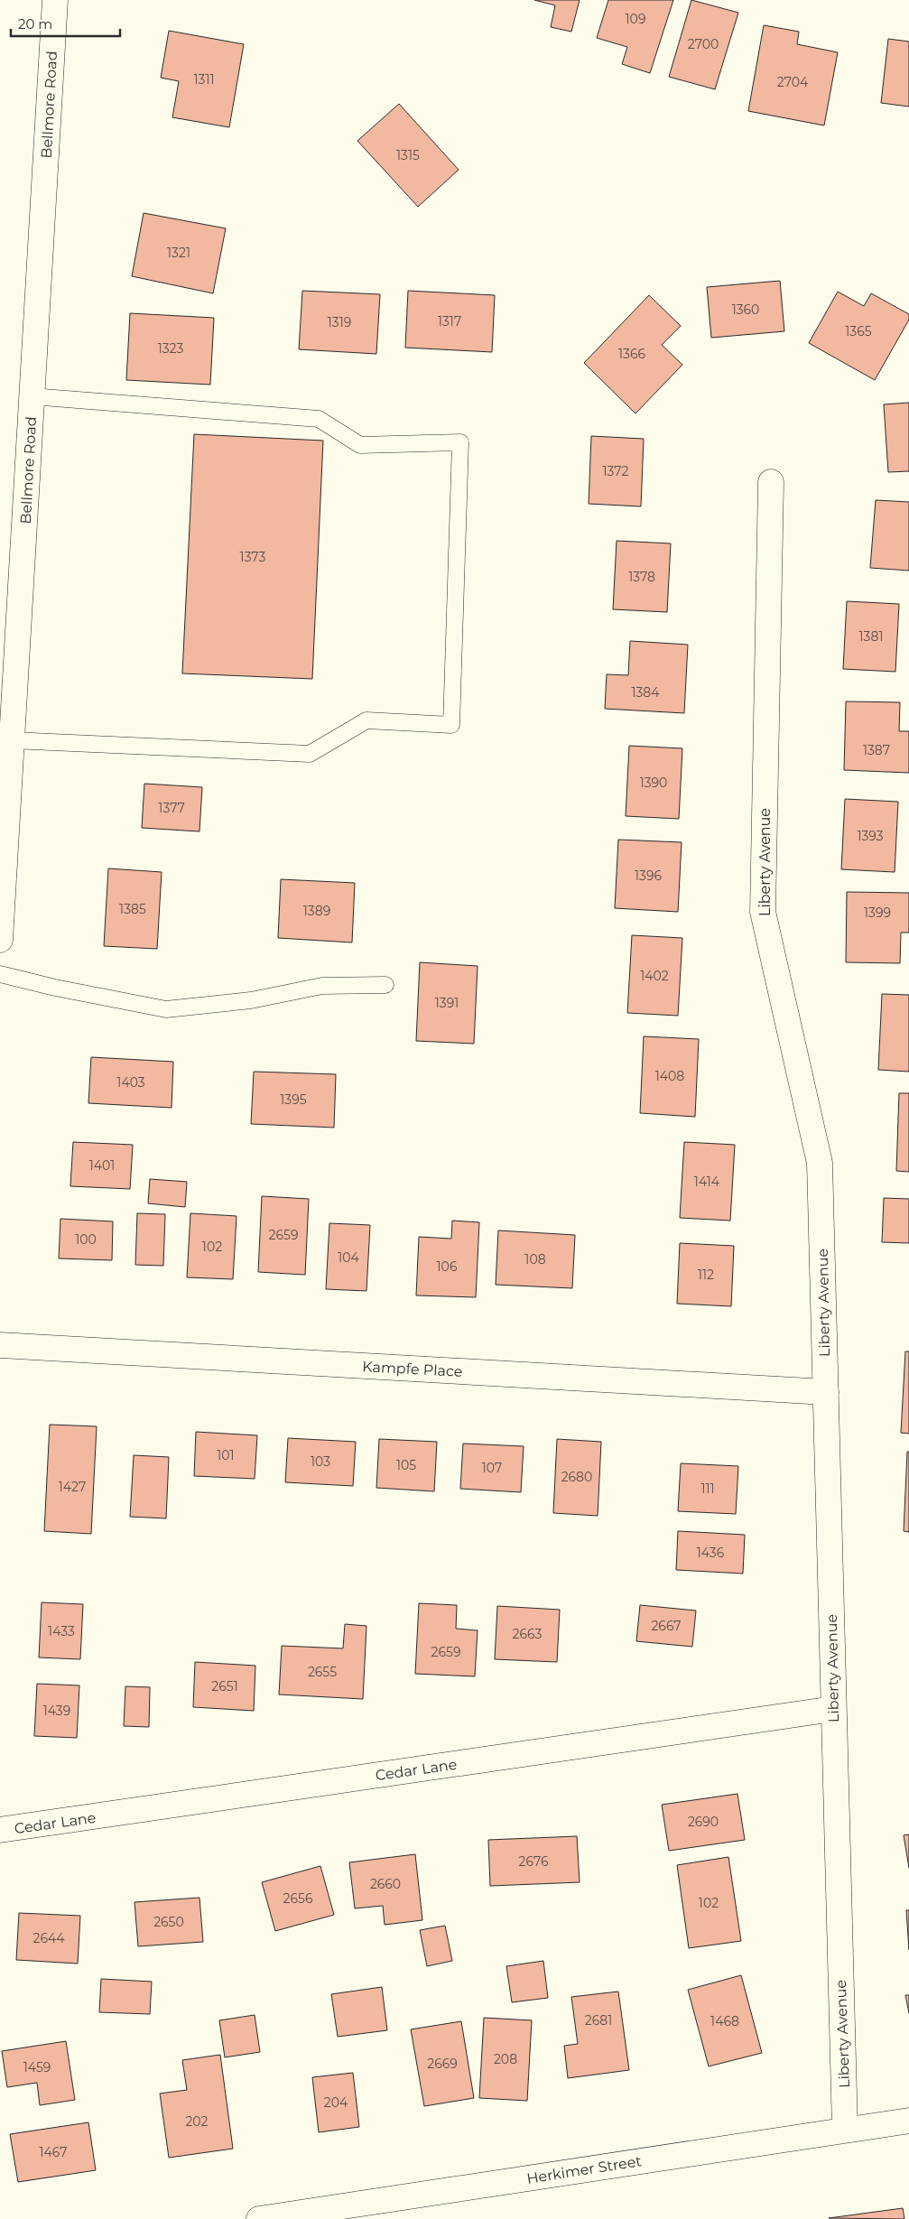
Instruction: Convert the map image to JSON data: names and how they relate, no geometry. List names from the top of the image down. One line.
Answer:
{"streets":{"street":["Bellmore Road","Liberty Avenue","Kampfe Place","Cedar Lane","Herkimer Street"]},"crossings":[["Liberty Avenue","Kampfe Place"],["Liberty Avenue","Cedar Lane"],["Liberty Avenue","Herkimer Street"]],"house_numbers":["109","2700","1311","2704","1315","1321","1360","1317","1319","1365","1323","1366","1372","1373","1378","1381","1384","1387","1390","1377","1393","1396","1385","1389","1399","1402","1391","1408","1403","1395","1401","1414","2659","100","102","104","108","106","112","101","103","105","107","2680","1427","111","1436","2667","1433","2663","2659","2655","2651","1439","2690","2676","2660","2656","102","2650","2644","2681","1468","208","2669","1459","204","202","1467"],"scale_bar":"20 m"}
